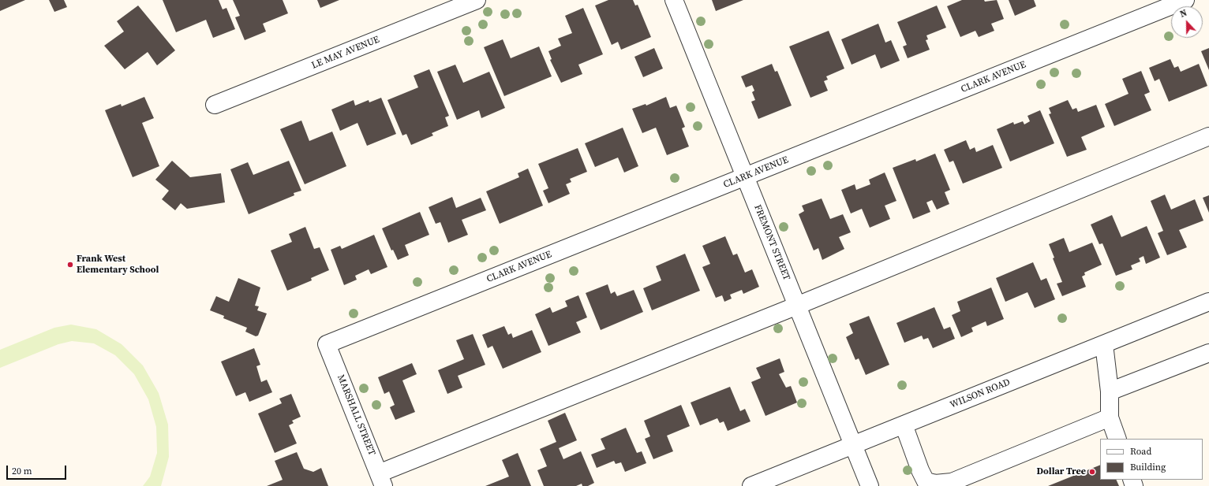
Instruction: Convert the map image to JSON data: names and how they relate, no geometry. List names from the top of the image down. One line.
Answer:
{"streets":{"street":["LE MAY AVENUE","CLARK AVENUE","FREMONT STREET","WILSON ROAD","MARSHALL STREET"]},"crossings":[["CLARK AVENUE","FREMONT STREET"],["CLARK AVENUE","MARSHALL STREET"],["FREMONT STREET","WILSON ROAD"]],"places":["Frank West Elementary School","Dollar Tree"],"legend":["Road","Building"],"scale_bar":"20 m","north":"top"}
